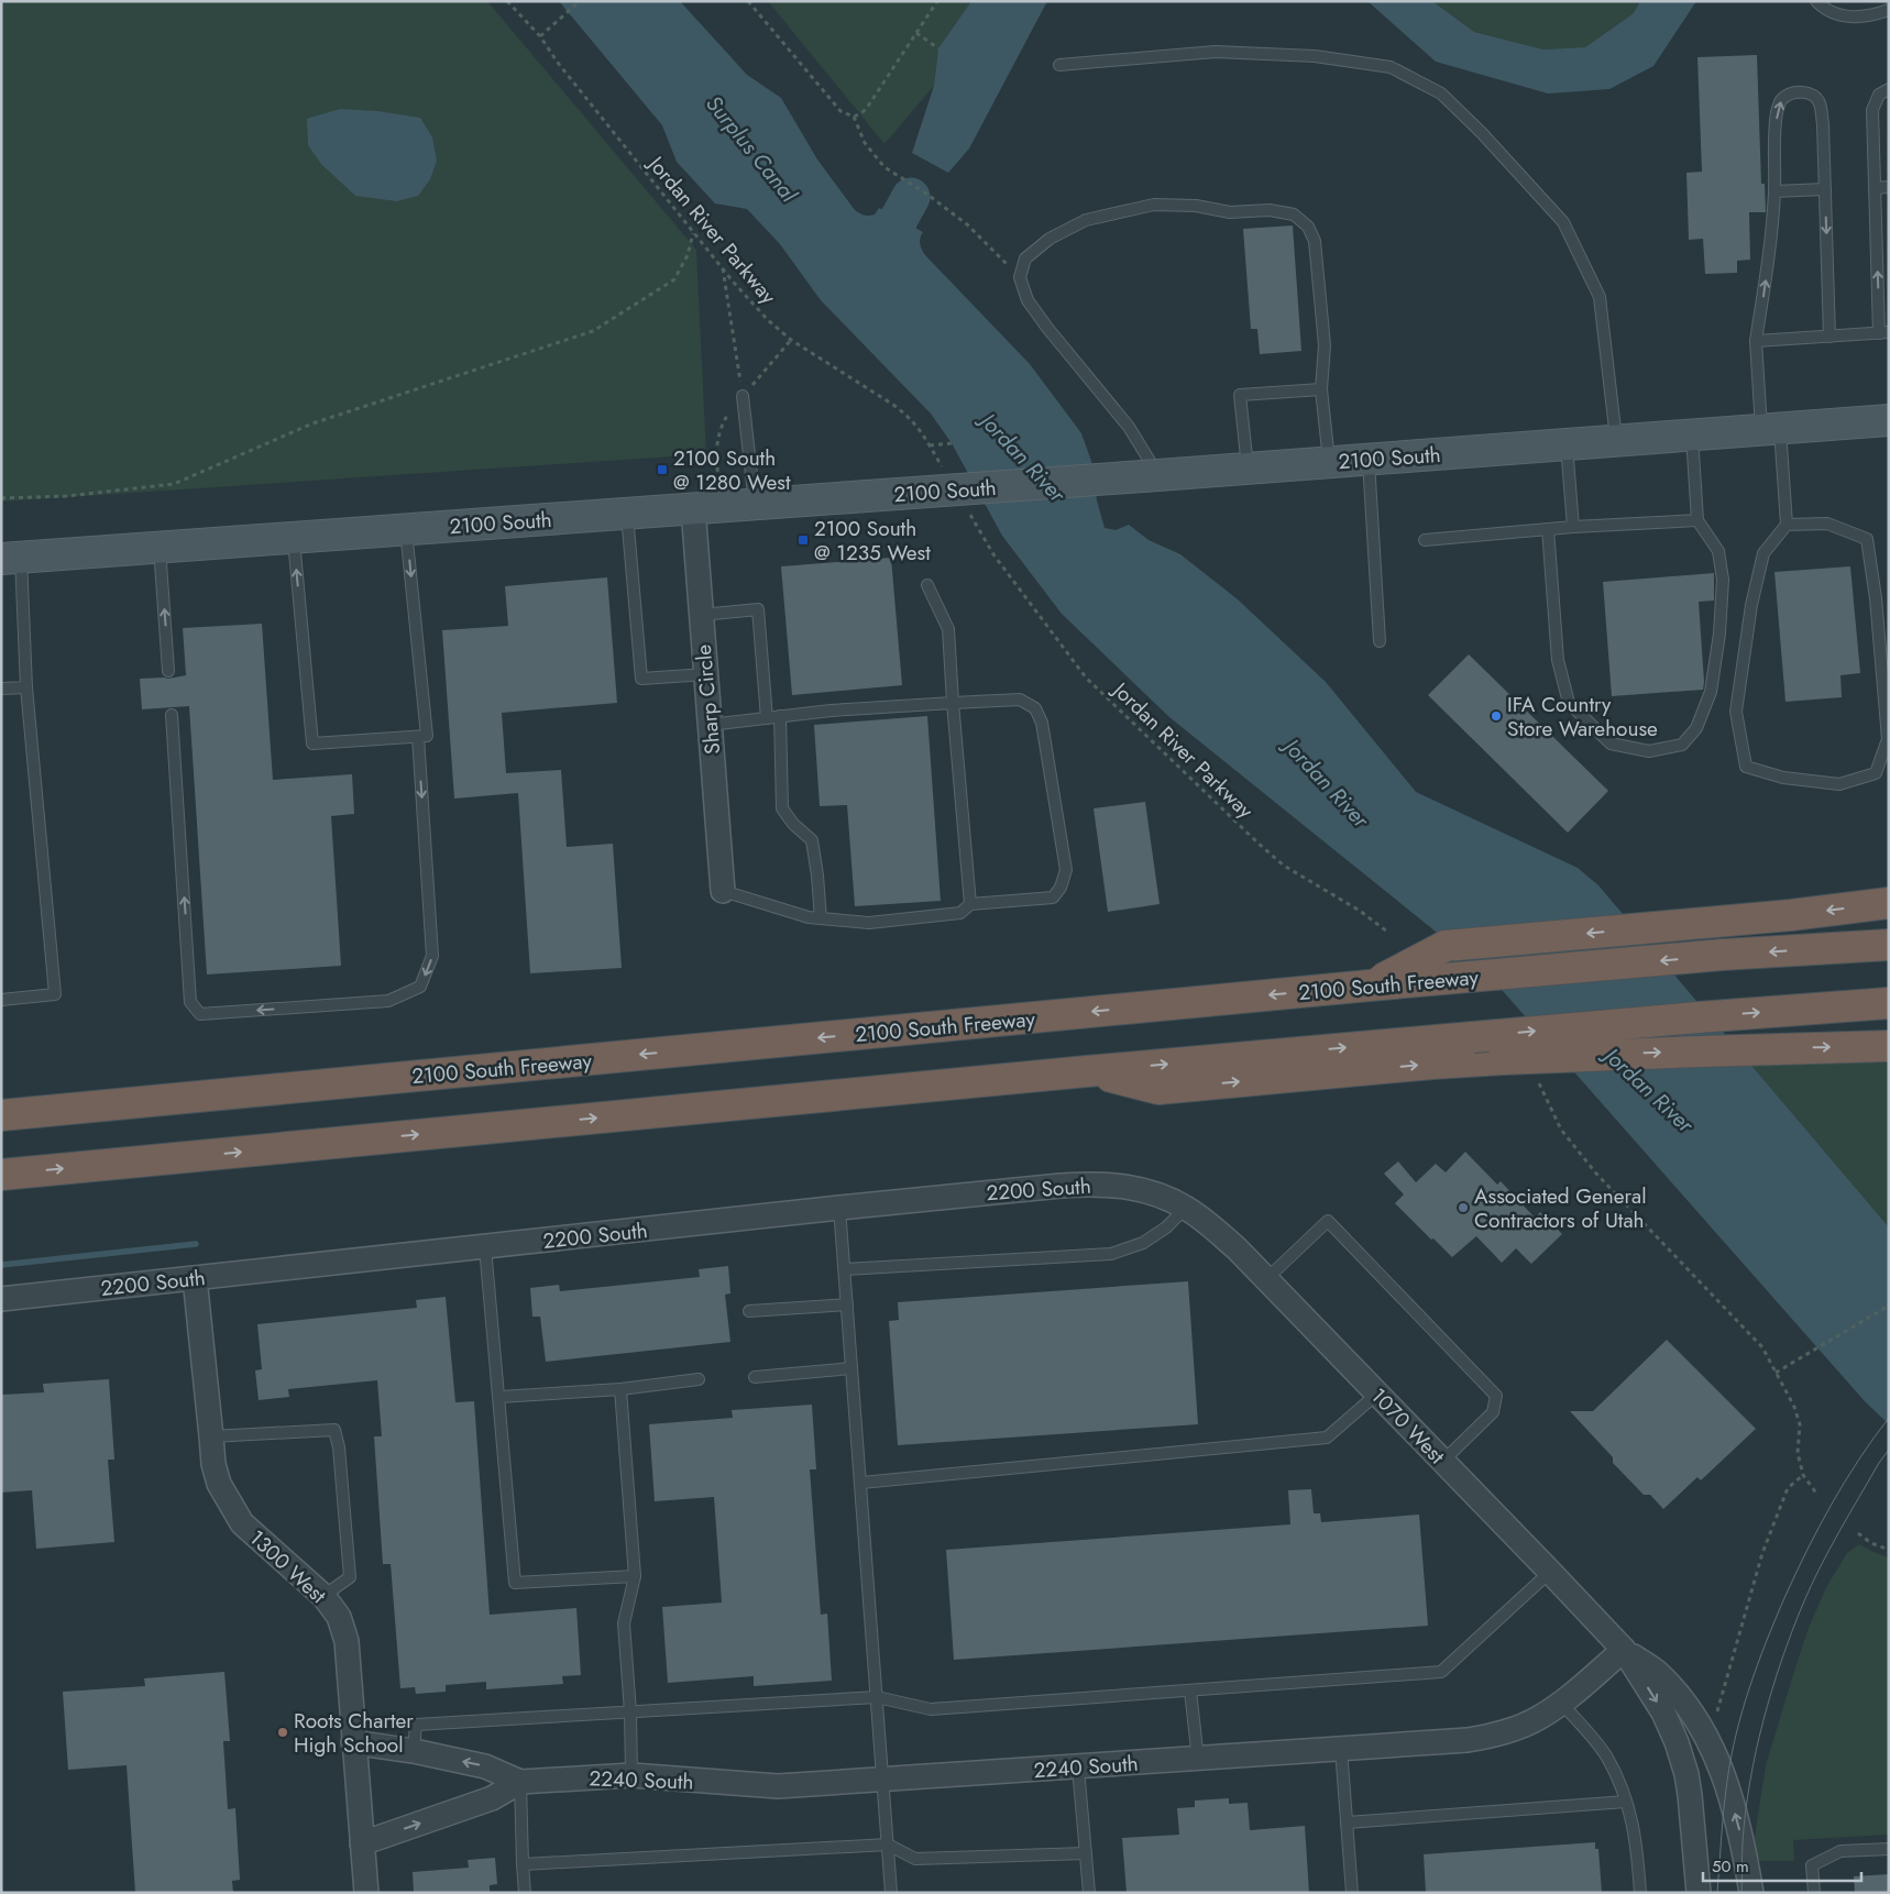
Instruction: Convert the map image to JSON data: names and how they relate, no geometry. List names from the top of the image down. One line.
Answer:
{"streets":{"highway":["2100 South Freeway"],"street":["2100 South","Sharp Circle","2200 South","1070 West","1300 West","2240 South"],"path":["Jordan River Parkway"]},"crossings":[["2100 South","Sharp Circle"],["2200 South","1070 West"],["2200 South","1300 West"],["1070 West","2240 South"],["1300 West","2240 South"]],"water":["Surplus Canal","Jordan River"],"places":{"transit":["2100 South @ 1280 West","2100 South @ 1235 West"],"other":["IFA Country Store Warehouse","Associated General Contractors of Utah","Roots Charter High School"]},"scale_bar":"50 m"}
